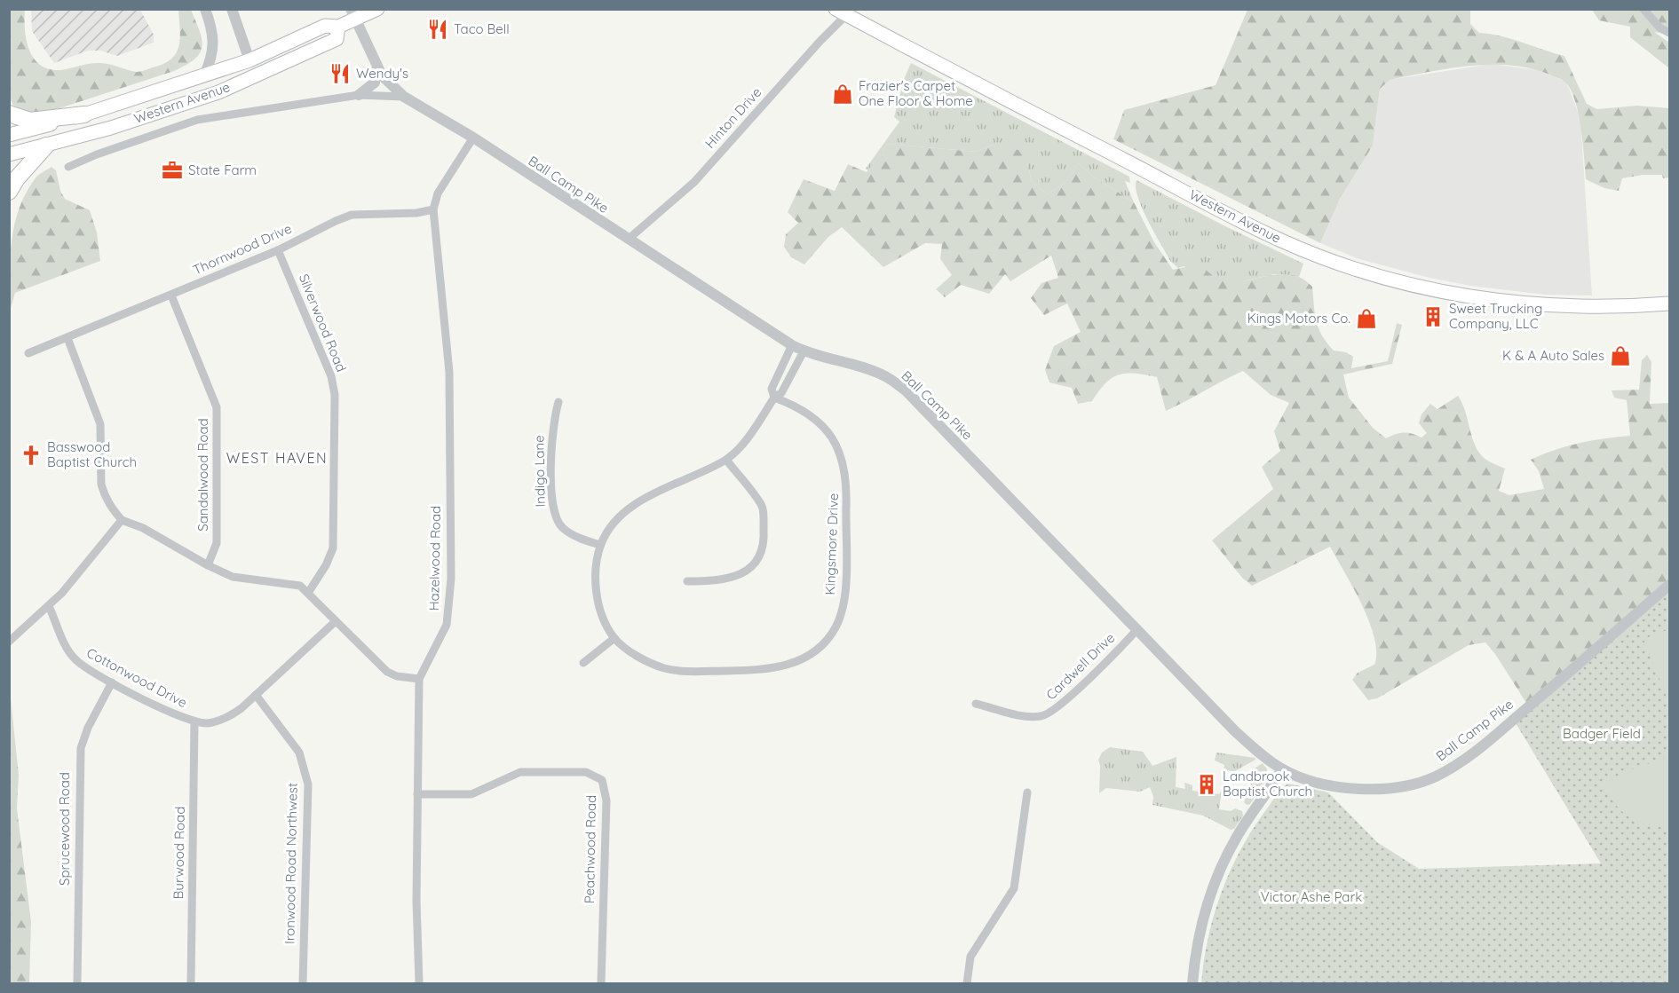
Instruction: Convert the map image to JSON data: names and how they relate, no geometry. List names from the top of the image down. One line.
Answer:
{"streets":{"main road":["Western Avenue"],"street":["Hinton Drive","Ball Camp Pike","Thornwood Drive","Silverwood Road","Indigo Lane","Sandalwood Road","Kingsmore Drive","Hazelwood Road","Cardwell Drive","Cottonwood Drive","Sprucewood Road","Peachwood Road","Burwood Road","Ironwood Road Northwest"]},"crossings":[["Western Avenue","Hinton Drive"],["Hinton Drive","Ball Camp Pike"],["Ball Camp Pike","Kingsmore Drive"],["Ball Camp Pike","Hazelwood Road"],["Ball Camp Pike","Cardwell Drive"],["Thornwood Drive","Silverwood Road"],["Thornwood Drive","Sandalwood Road"],["Thornwood Drive","Hazelwood Road"],["Indigo Lane","Kingsmore Drive"],["Hazelwood Road","Peachwood Road"],["Cottonwood Drive","Sprucewood Road"],["Cottonwood Drive","Burwood Road"],["Cottonwood Drive","Ironwood Road Northwest"]],"districts":["WEST HAVEN"],"parks":["Badger Field","Victor Ashe Park"],"places":{"restaurant":["Taco Bell","Wendy's"],"shop":["Frazier's Carpet One Floor & Home","Kings Motors Co.","K & A Auto Sales"],"office":["State Farm"],"building":["Sweet Trucking Company, LLC","Landbrook Baptist Church"],"church":["Basswood Baptist Church"]}}
